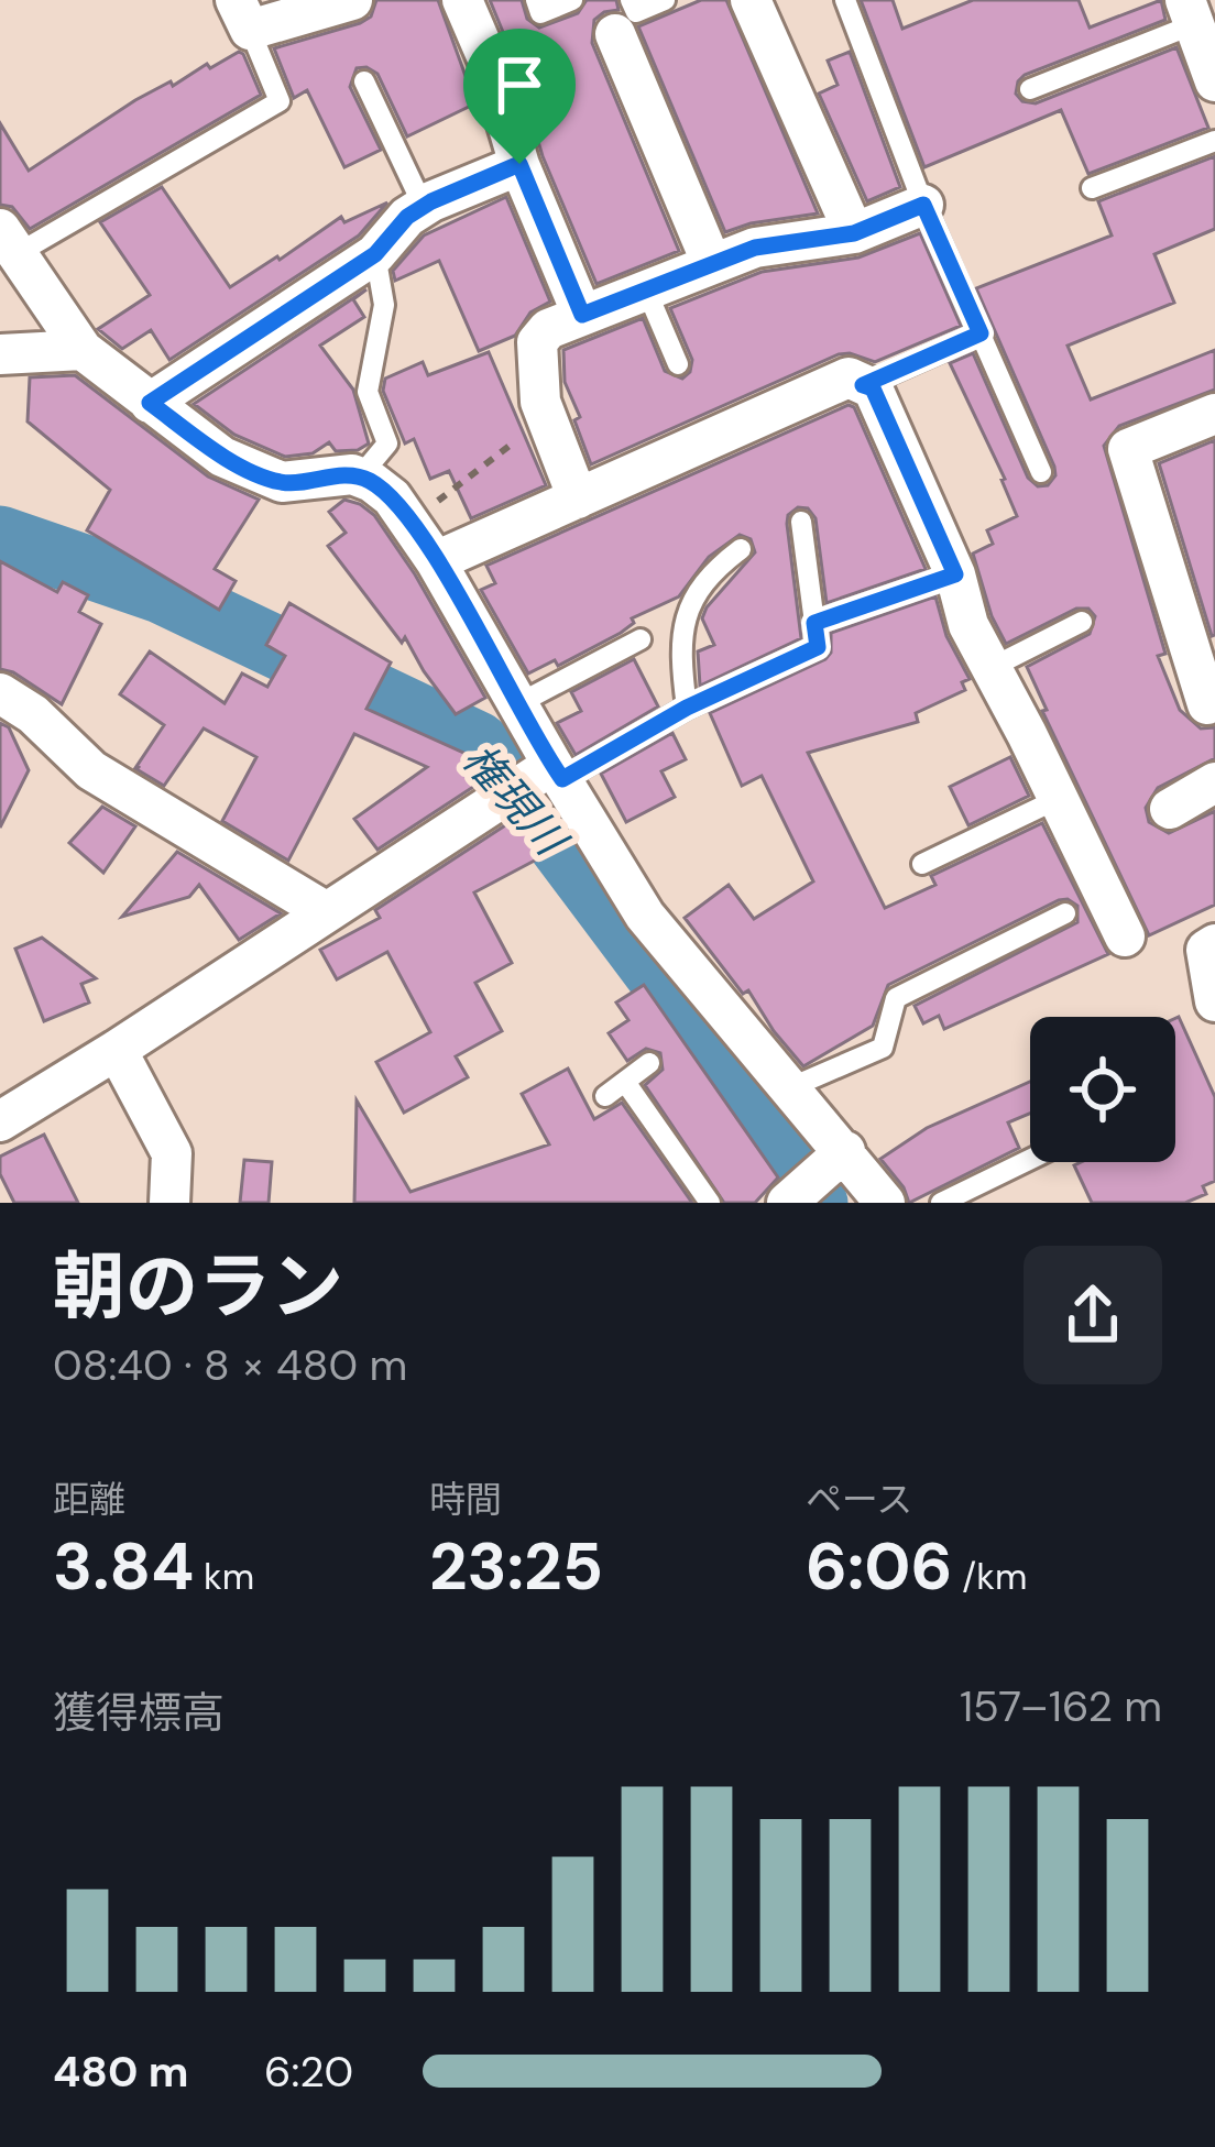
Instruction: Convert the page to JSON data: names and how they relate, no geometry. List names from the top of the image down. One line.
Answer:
{"water":["権現川"],"page":{"heading":["朝のラン","08:40 · 8 × 480 m"],"stats":[["距離","3.84 km"],["時間","23:25"],["ペース","6:06 /km"]],"chart":["獲得標高","157–162 m"],"list":[{"name":"480 m","note":"6:20"}]}}
